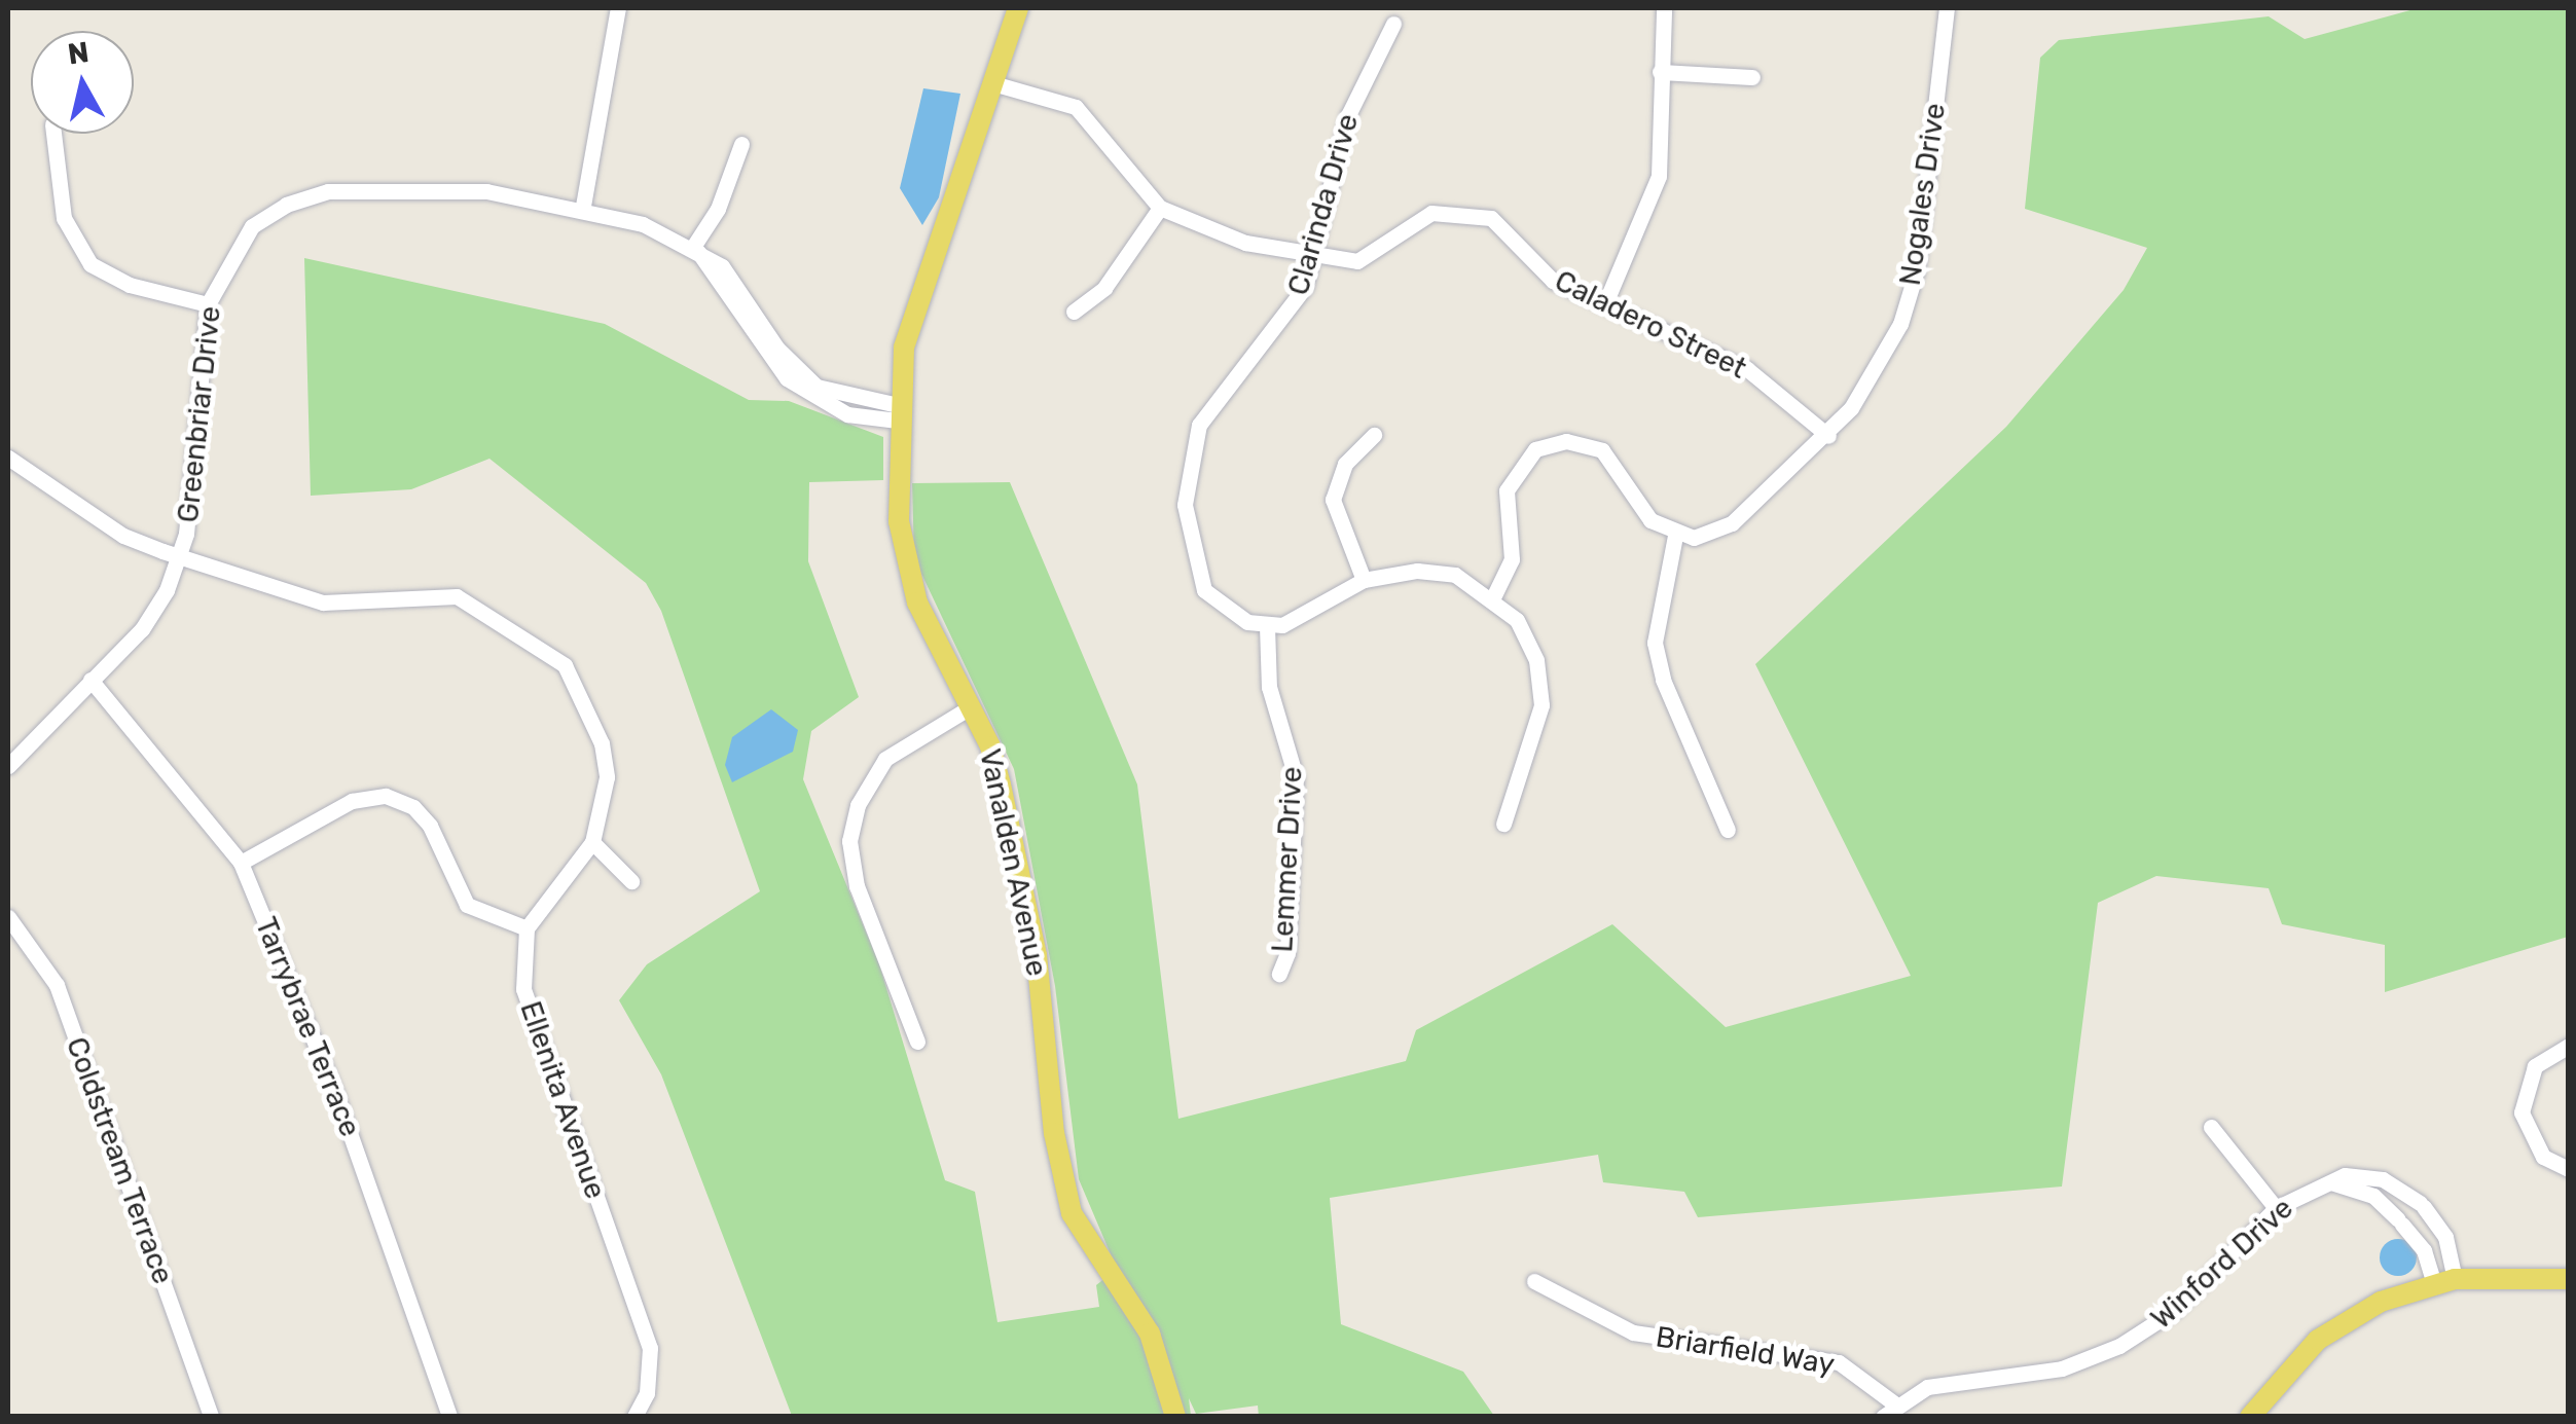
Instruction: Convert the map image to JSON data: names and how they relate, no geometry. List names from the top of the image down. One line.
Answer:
{"streets":{"main road":["Vanalden Avenue"],"street":["Nogales Drive","Clarinda Drive","Caladero Street","Greenbriar Drive","Lemmer Drive","Tarrybrae Terrace","Ellenita Avenue","Coldstream Terrace","Winford Drive","Briarfield Way"]},"crossings":[["Nogales Drive","Caladero Street"],["Clarinda Drive","Caladero Street"],["Clarinda Drive","Lemmer Drive"],["Caladero Street","Vanalden Avenue"],["Greenbriar Drive","Tarrybrae Terrace"],["Winford Drive","Briarfield Way"]],"north":"top"}
